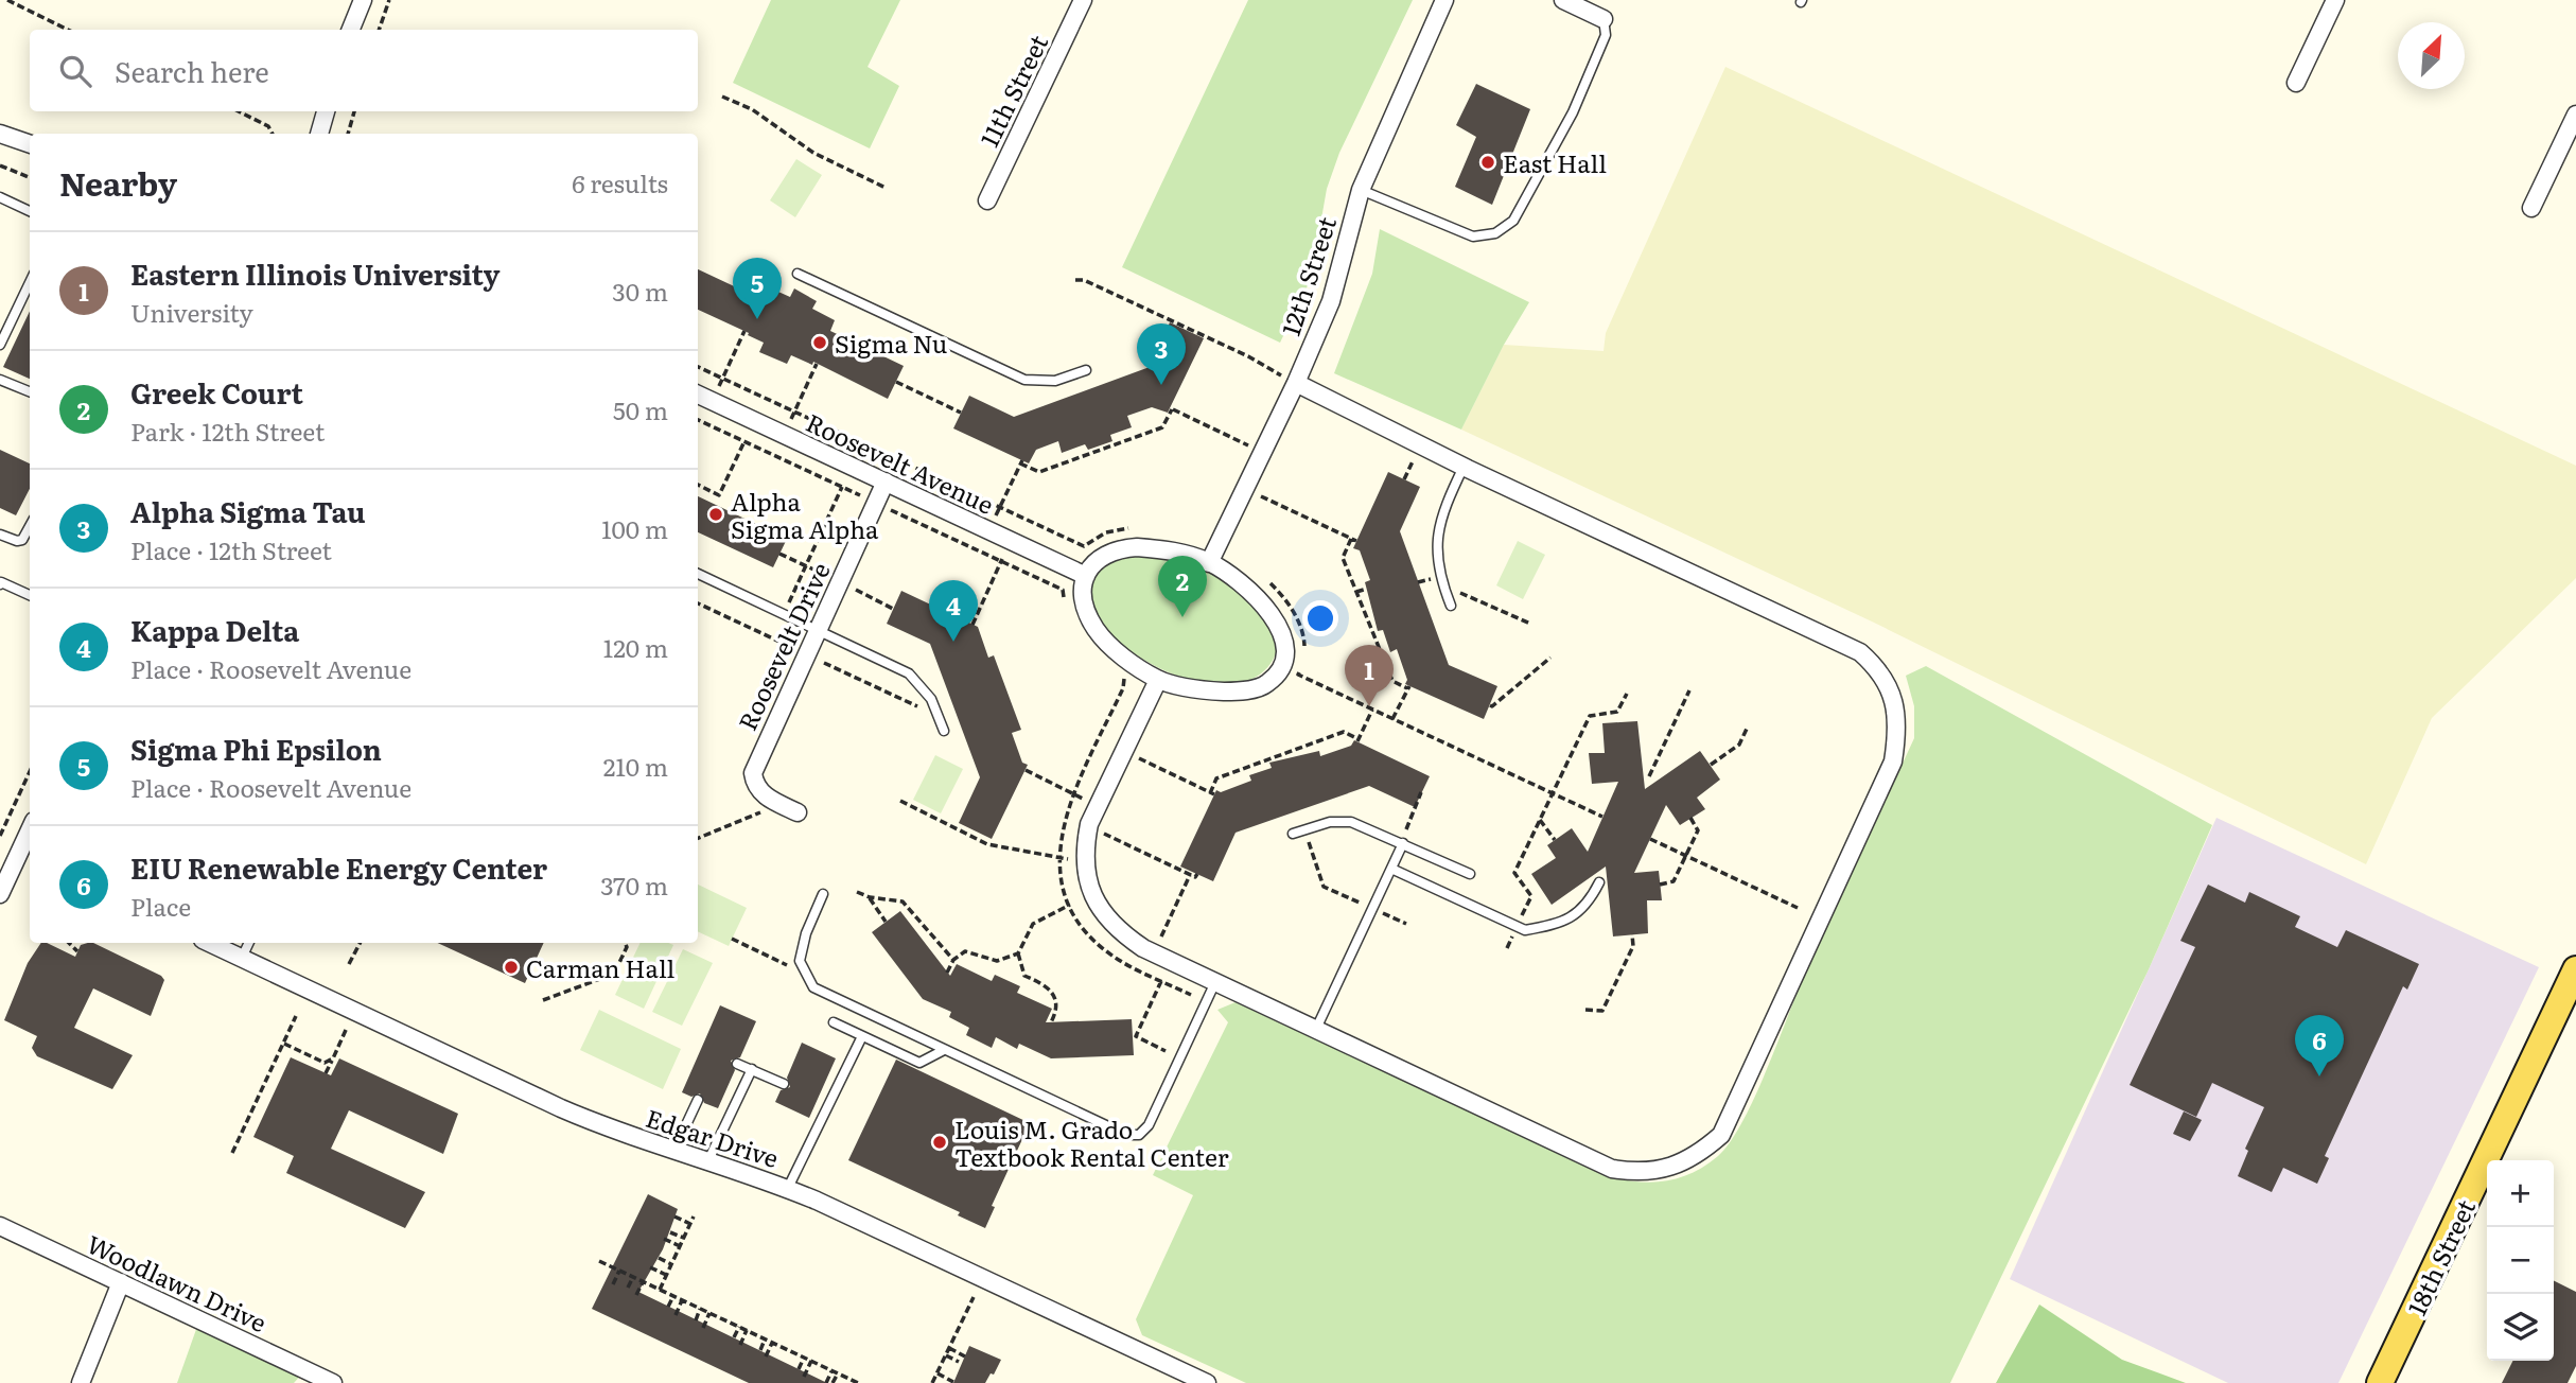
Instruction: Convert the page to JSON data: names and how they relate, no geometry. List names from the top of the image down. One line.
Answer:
{"streets":{"main road":["18th Street"],"street":["11th Street","12th Street","Roosevelt Avenue","Roosevelt Drive","Edgar Drive","Woodlawn Drive"]},"crossings":[["12th Street","Roosevelt Avenue"],["Roosevelt Avenue","Roosevelt Drive"]],"places":["East Hall","Sigma Nu","Alpha Sigma Alpha","Carman Hall","Louis M. Grado Textbook Rental Center"],"north":"top right","page":{"search":"Search here","heading":["Nearby","6 results"],"list":[{"mark":"1","name":"Eastern Illinois University","note":"University","value":"30 m"},{"mark":"2","name":"Greek Court","note":"Park · 12th Street","value":"50 m"},{"mark":"3","name":"Alpha Sigma Tau","note":"Place · 12th Street","value":"100 m"},{"mark":"4","name":"Kappa Delta","note":"Place · Roosevelt Avenue","value":"120 m"},{"mark":"5","name":"Sigma Phi Epsilon","note":"Place · Roosevelt Avenue","value":"210 m"},{"mark":"6","name":"EIU Renewable Energy Center","note":"Place","value":"370 m"}],"pins":["5","3","2","4","1","6"],"map_buttons":["+","−"]}}
